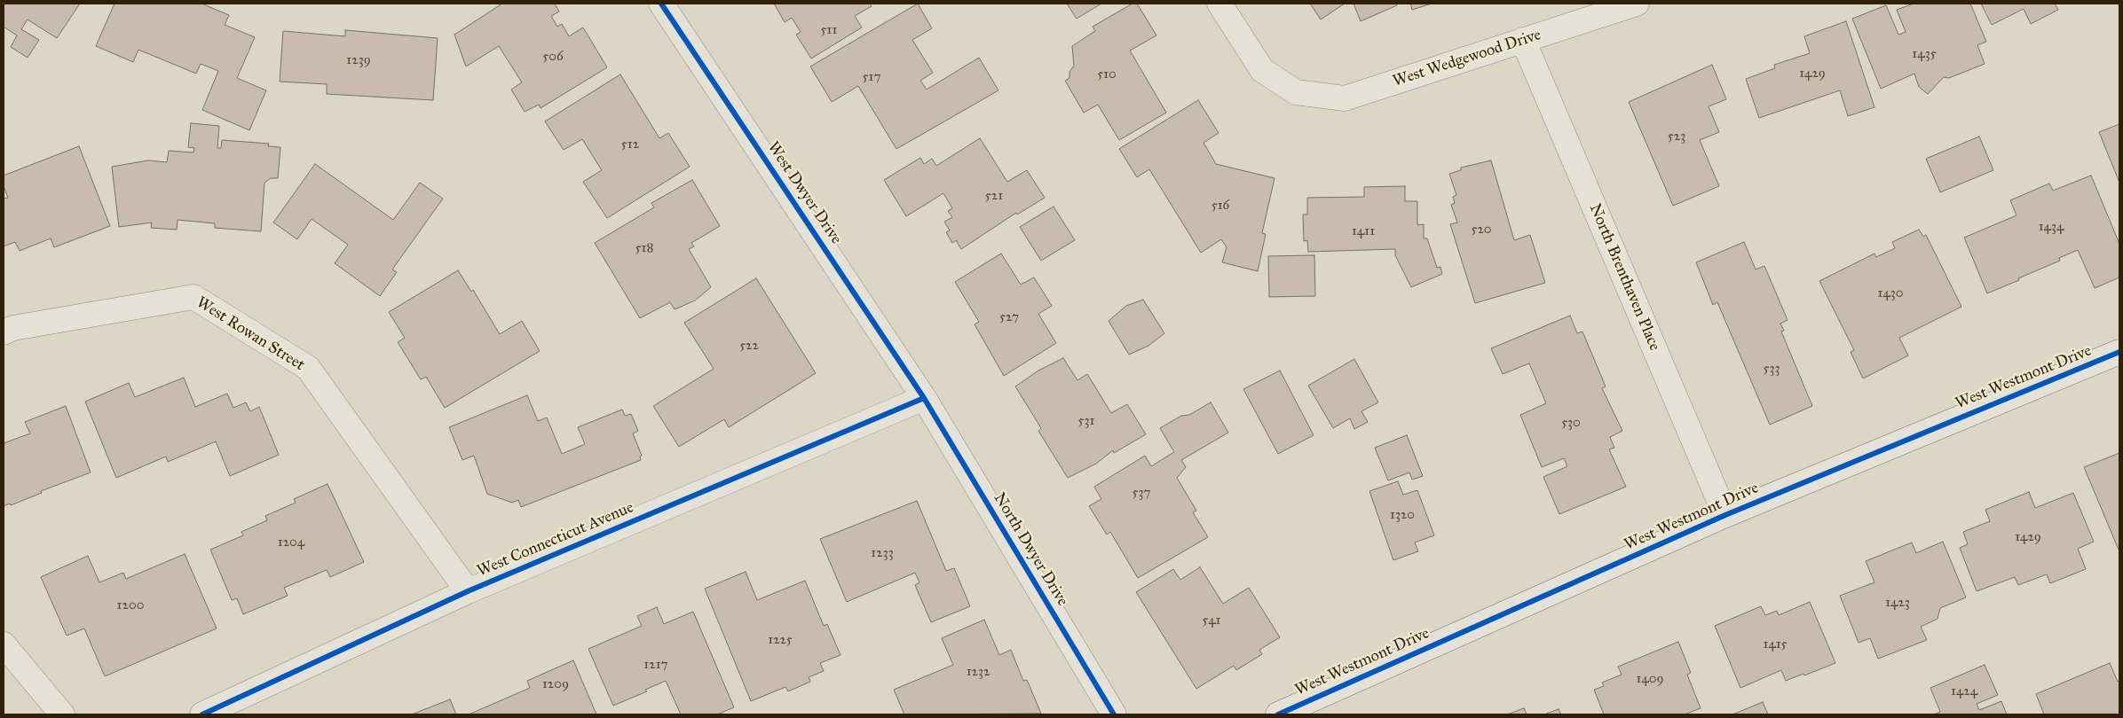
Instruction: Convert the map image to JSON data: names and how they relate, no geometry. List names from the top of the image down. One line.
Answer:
{"streets":{"street":["West Wedgewood Drive","West Dwyer Drive","North Brenthaven Place","West Rowan Street","West Westmont Drive","West Connecticut Avenue","North Dwyer Drive"]},"crossings":[["West Wedgewood Drive","North Brenthaven Place"],["West Dwyer Drive","West Connecticut Avenue"],["West Dwyer Drive","North Dwyer Drive"],["North Brenthaven Place","West Westmont Drive"],["West Rowan Street","West Connecticut Avenue"],["West Connecticut Avenue","North Dwyer Drive"]],"house_numbers":["511","1435","506","1239","1429","510","517","523","512","521","516","1434","520","1411","518","1430","527","522","533","531","530","537","1320","1429","1204","1233","1423","1200","541","1225","1415","1217","1232","1409","1209","1424"]}
